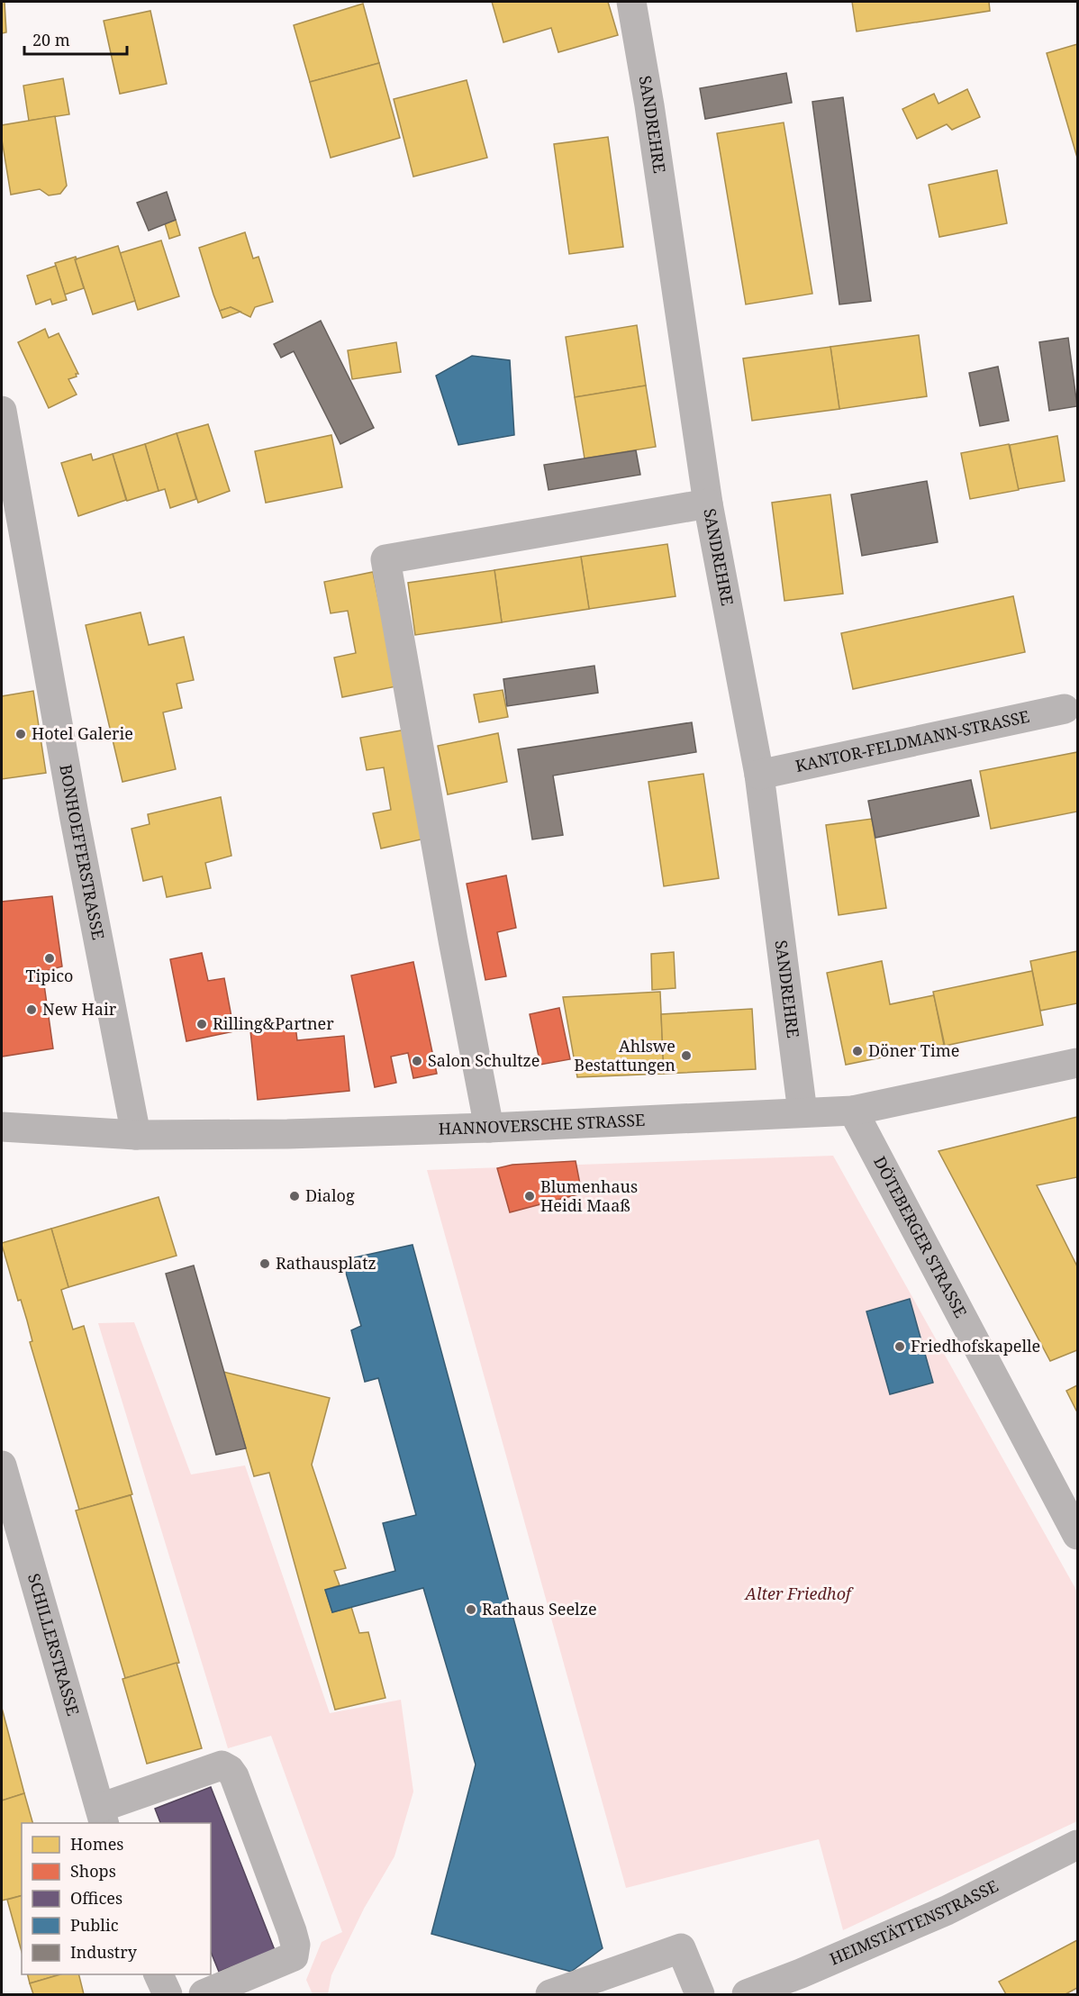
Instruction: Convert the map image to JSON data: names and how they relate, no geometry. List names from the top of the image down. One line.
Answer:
{"streets":{"street":["SANDREHRE","KANTOR-FELDMANN-STRASSE","BONHOEFFERSTRASSE","HANNOVERSCHE STRASSE","DÖTEBERGER STRASSE","SCHILLERSTRASSE","HEIMSTÄTTENSTRASSE"]},"crossings":[["SANDREHRE","KANTOR-FELDMANN-STRASSE"],["SANDREHRE","HANNOVERSCHE STRASSE"],["BONHOEFFERSTRASSE","HANNOVERSCHE STRASSE"],["HANNOVERSCHE STRASSE","DÖTEBERGER STRASSE"]],"parks":["Alter Friedhof"],"places":["Hotel Galerie","Tipico","New Hair","Rilling&Partner","Döner Time","Ahlswe Bestattungen","Salon Schultze","Dialog","Blumenhaus Heidi Maaß","Rathausplatz","Friedhofskapelle","Rathaus Seelze"],"legend":["Homes","Shops","Offices","Public","Industry"],"scale_bar":"20 m"}
